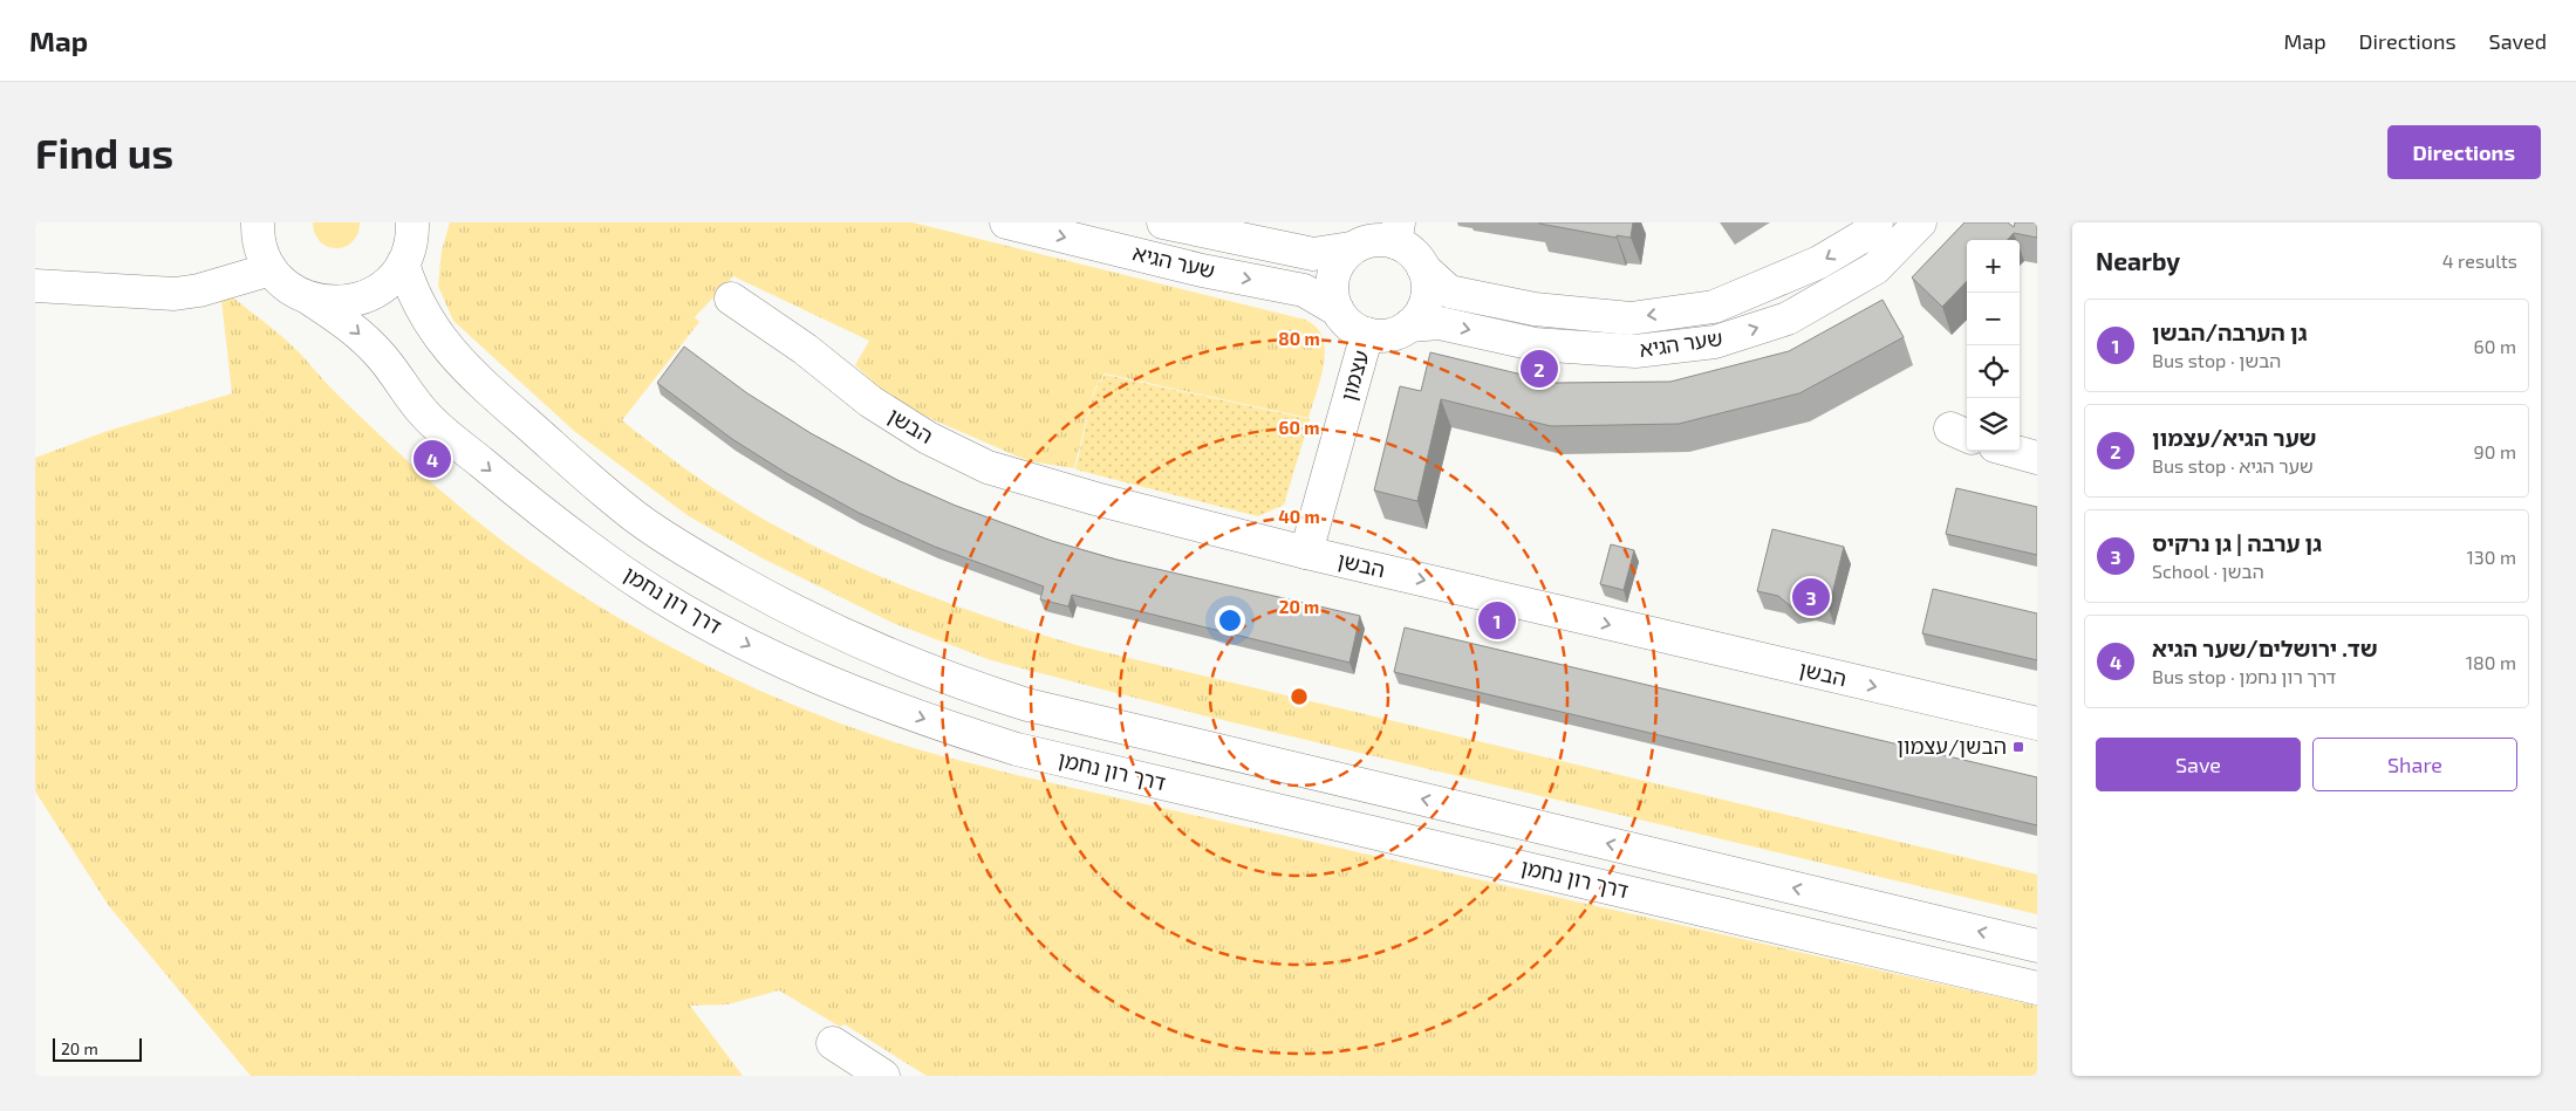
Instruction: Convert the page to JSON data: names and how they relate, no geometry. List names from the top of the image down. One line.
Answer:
{"streets":{"main road":["שער הגיא","עצמון","הבשן","דרך רון נחמן"]},"crossings":[["שער הגיא","עצמון"],["עצמון","הבשן"]],"one_way":["הבשן"],"places":{"transit":["הבשן/עצמון"]},"scale_bar":"20 m","page":{"header":"Map","nav":["Map","Directions","Saved"],"buttons":["Directions",["Save","Share"]],"title":"Find us","heading":["Nearby","4 results"],"map_buttons":["+","−"],"list":[{"mark":"1","name":"גן הערבה/הבשן","note":"Bus stop · הבשן","value":"60 m"},{"mark":"2","name":"שער הגיא/עצמון","note":"Bus stop · שער הגיא","value":"90 m"},{"mark":"3","name":"גן ערבה | גן נרקיס","note":"School · הבשן","value":"130 m"},{"mark":"4","name":"שד. ירושלים/שער הגיא","note":"Bus stop · דרך רון נחמן","value":"180 m"}],"pins":["2","4","3","1"],"scale":"20 m"},"rings":["80 m","60 m","40 m","20 m"]}
